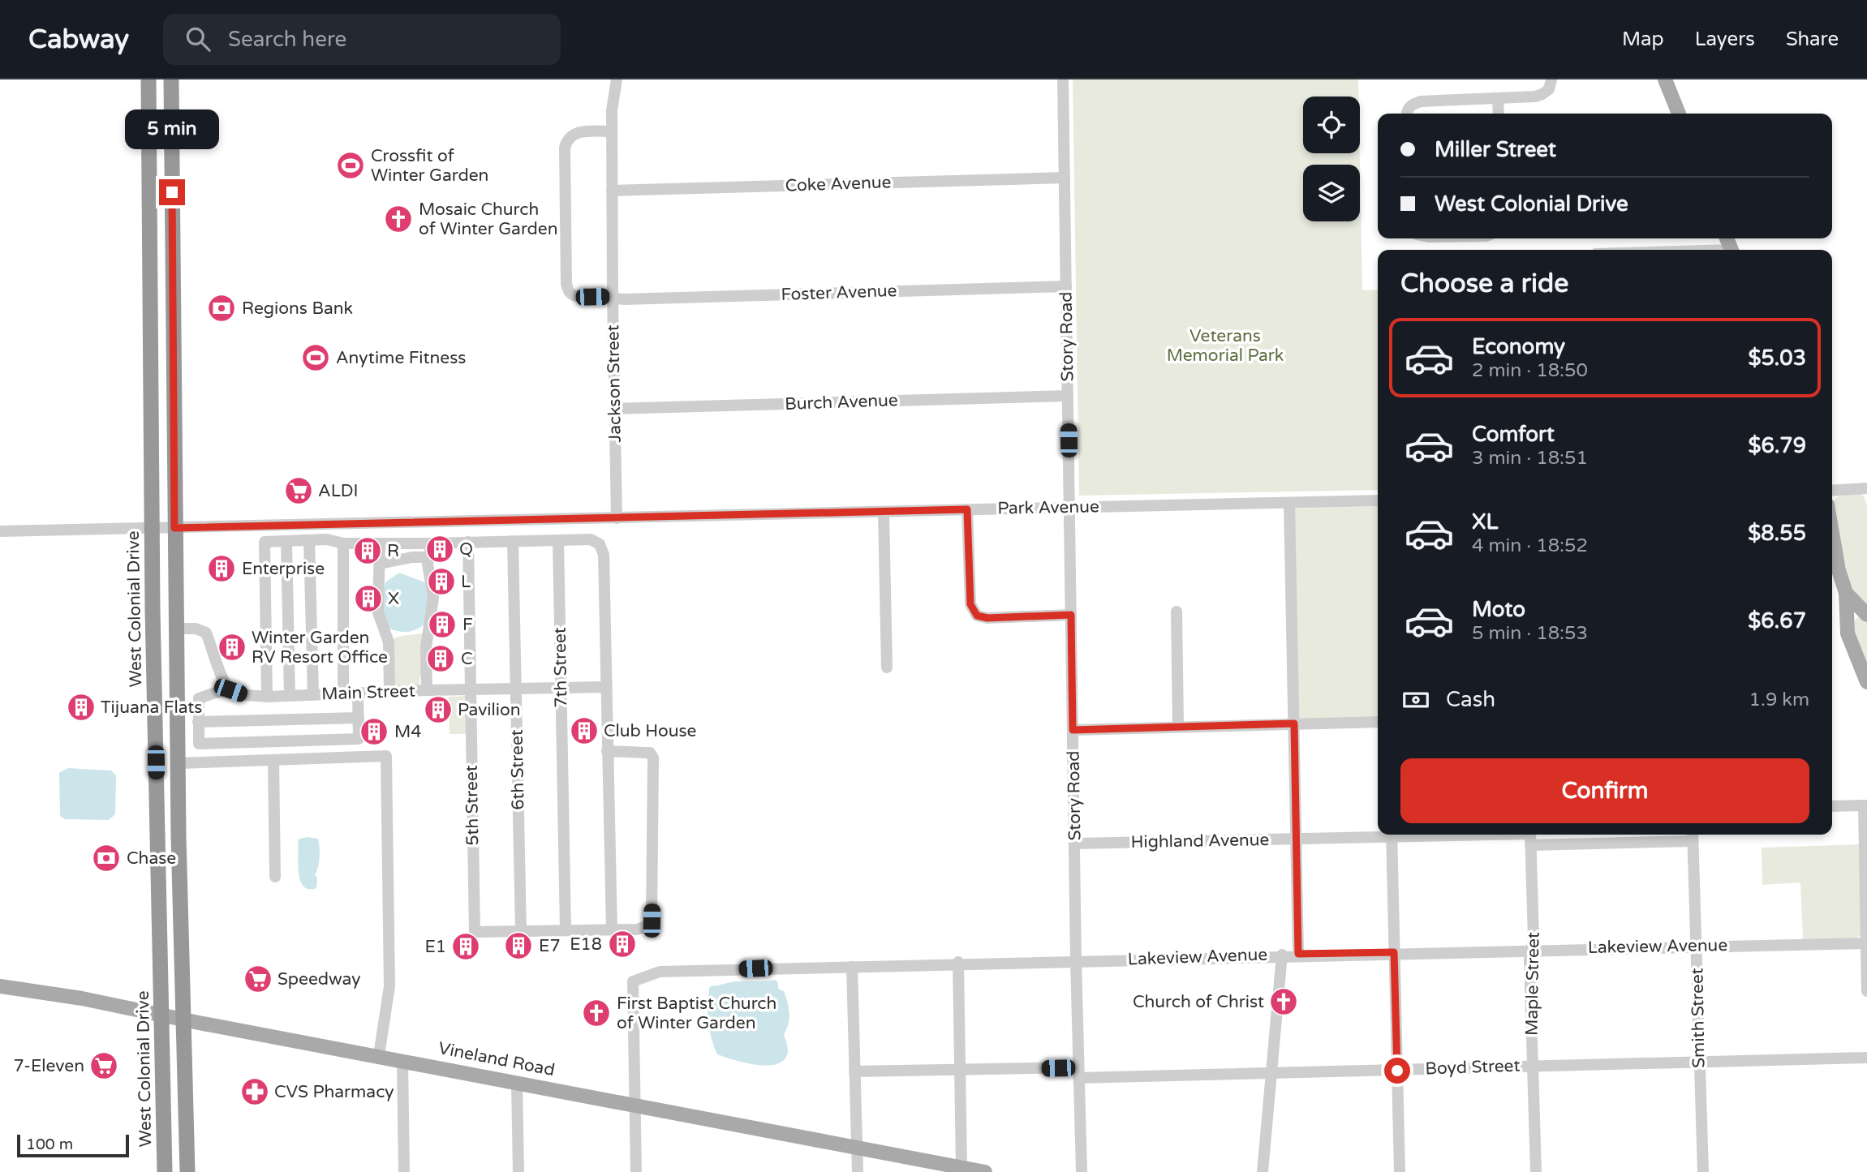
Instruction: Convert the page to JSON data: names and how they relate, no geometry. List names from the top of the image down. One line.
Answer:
{"streets":{"highway":["West Colonial Drive"],"main road":["Vineland Road"],"street":["Coke Avenue","Foster Avenue","Story Road","Jackson Street","Burch Avenue","Park Avenue","7th Street","Main Street","6th Street","5th Street","Highland Avenue","Lakeview Avenue","Maple Street","Smith Street","Boyd Street"]},"crossings":[["Coke Avenue","Story Road"],["Coke Avenue","Jackson Street"],["Foster Avenue","Story Road"],["Foster Avenue","Jackson Street"],["Story Road","Burch Avenue"],["Story Road","Park Avenue"],["Story Road","Highland Avenue"],["Story Road","Lakeview Avenue"],["Story Road","Boyd Street"],["Jackson Street","Burch Avenue"],["Jackson Street","Park Avenue"],["Park Avenue","West Colonial Drive"],["West Colonial Drive","Vineland Road"],["7th Street","Main Street"],["7th Street","5th Street"],["Main Street","6th Street"],["Main Street","5th Street"],["6th Street","5th Street"],["Highland Avenue","Maple Street"],["Highland Avenue","Smith Street"],["Lakeview Avenue","Maple Street"],["Lakeview Avenue","Smith Street"],["Lakeview Avenue","Vineland Road"],["Maple Street","Boyd Street"],["Smith Street","Boyd Street"]],"parks":["Veterans Memorial Park"],"places":{"sports":["Crossfit of Winter Garden","Anytime Fitness"],"church":["Mosaic Church of Winter Garden","Church of Christ","First Baptist Church of Winter Garden"],"bank":["Regions Bank","Chase"],"supermarket":["ALDI","Speedway","7-Eleven"],"building":["Q","R","Enterprise","L","X","F","Winter Garden RV Resort Office","C","Tijuana Flats","Pavilion","Club House","M4","E18","E7","E1"],"pharmacy":["CVS Pharmacy"]},"scale_bar":"100 m","page":{"header":"Cabway","search":"Search here","nav":["Map","Layers","Share"],"bubble":"5 min","banner":["Miller Street","West Colonial Drive"],"heading":"Choose a ride","list":[{"name":"Economy","note":"2 min · 18:50","value":"$5.03"},{"name":"Comfort","note":"3 min · 18:51","value":"$6.79"},{"name":"XL","note":"4 min · 18:52","value":"$8.55"},{"name":"Moto","note":"5 min · 18:53","value":"$6.67"}],"pay":["Cash","1.9 km"],"buttons":"Confirm","scale":"100 m"}}
